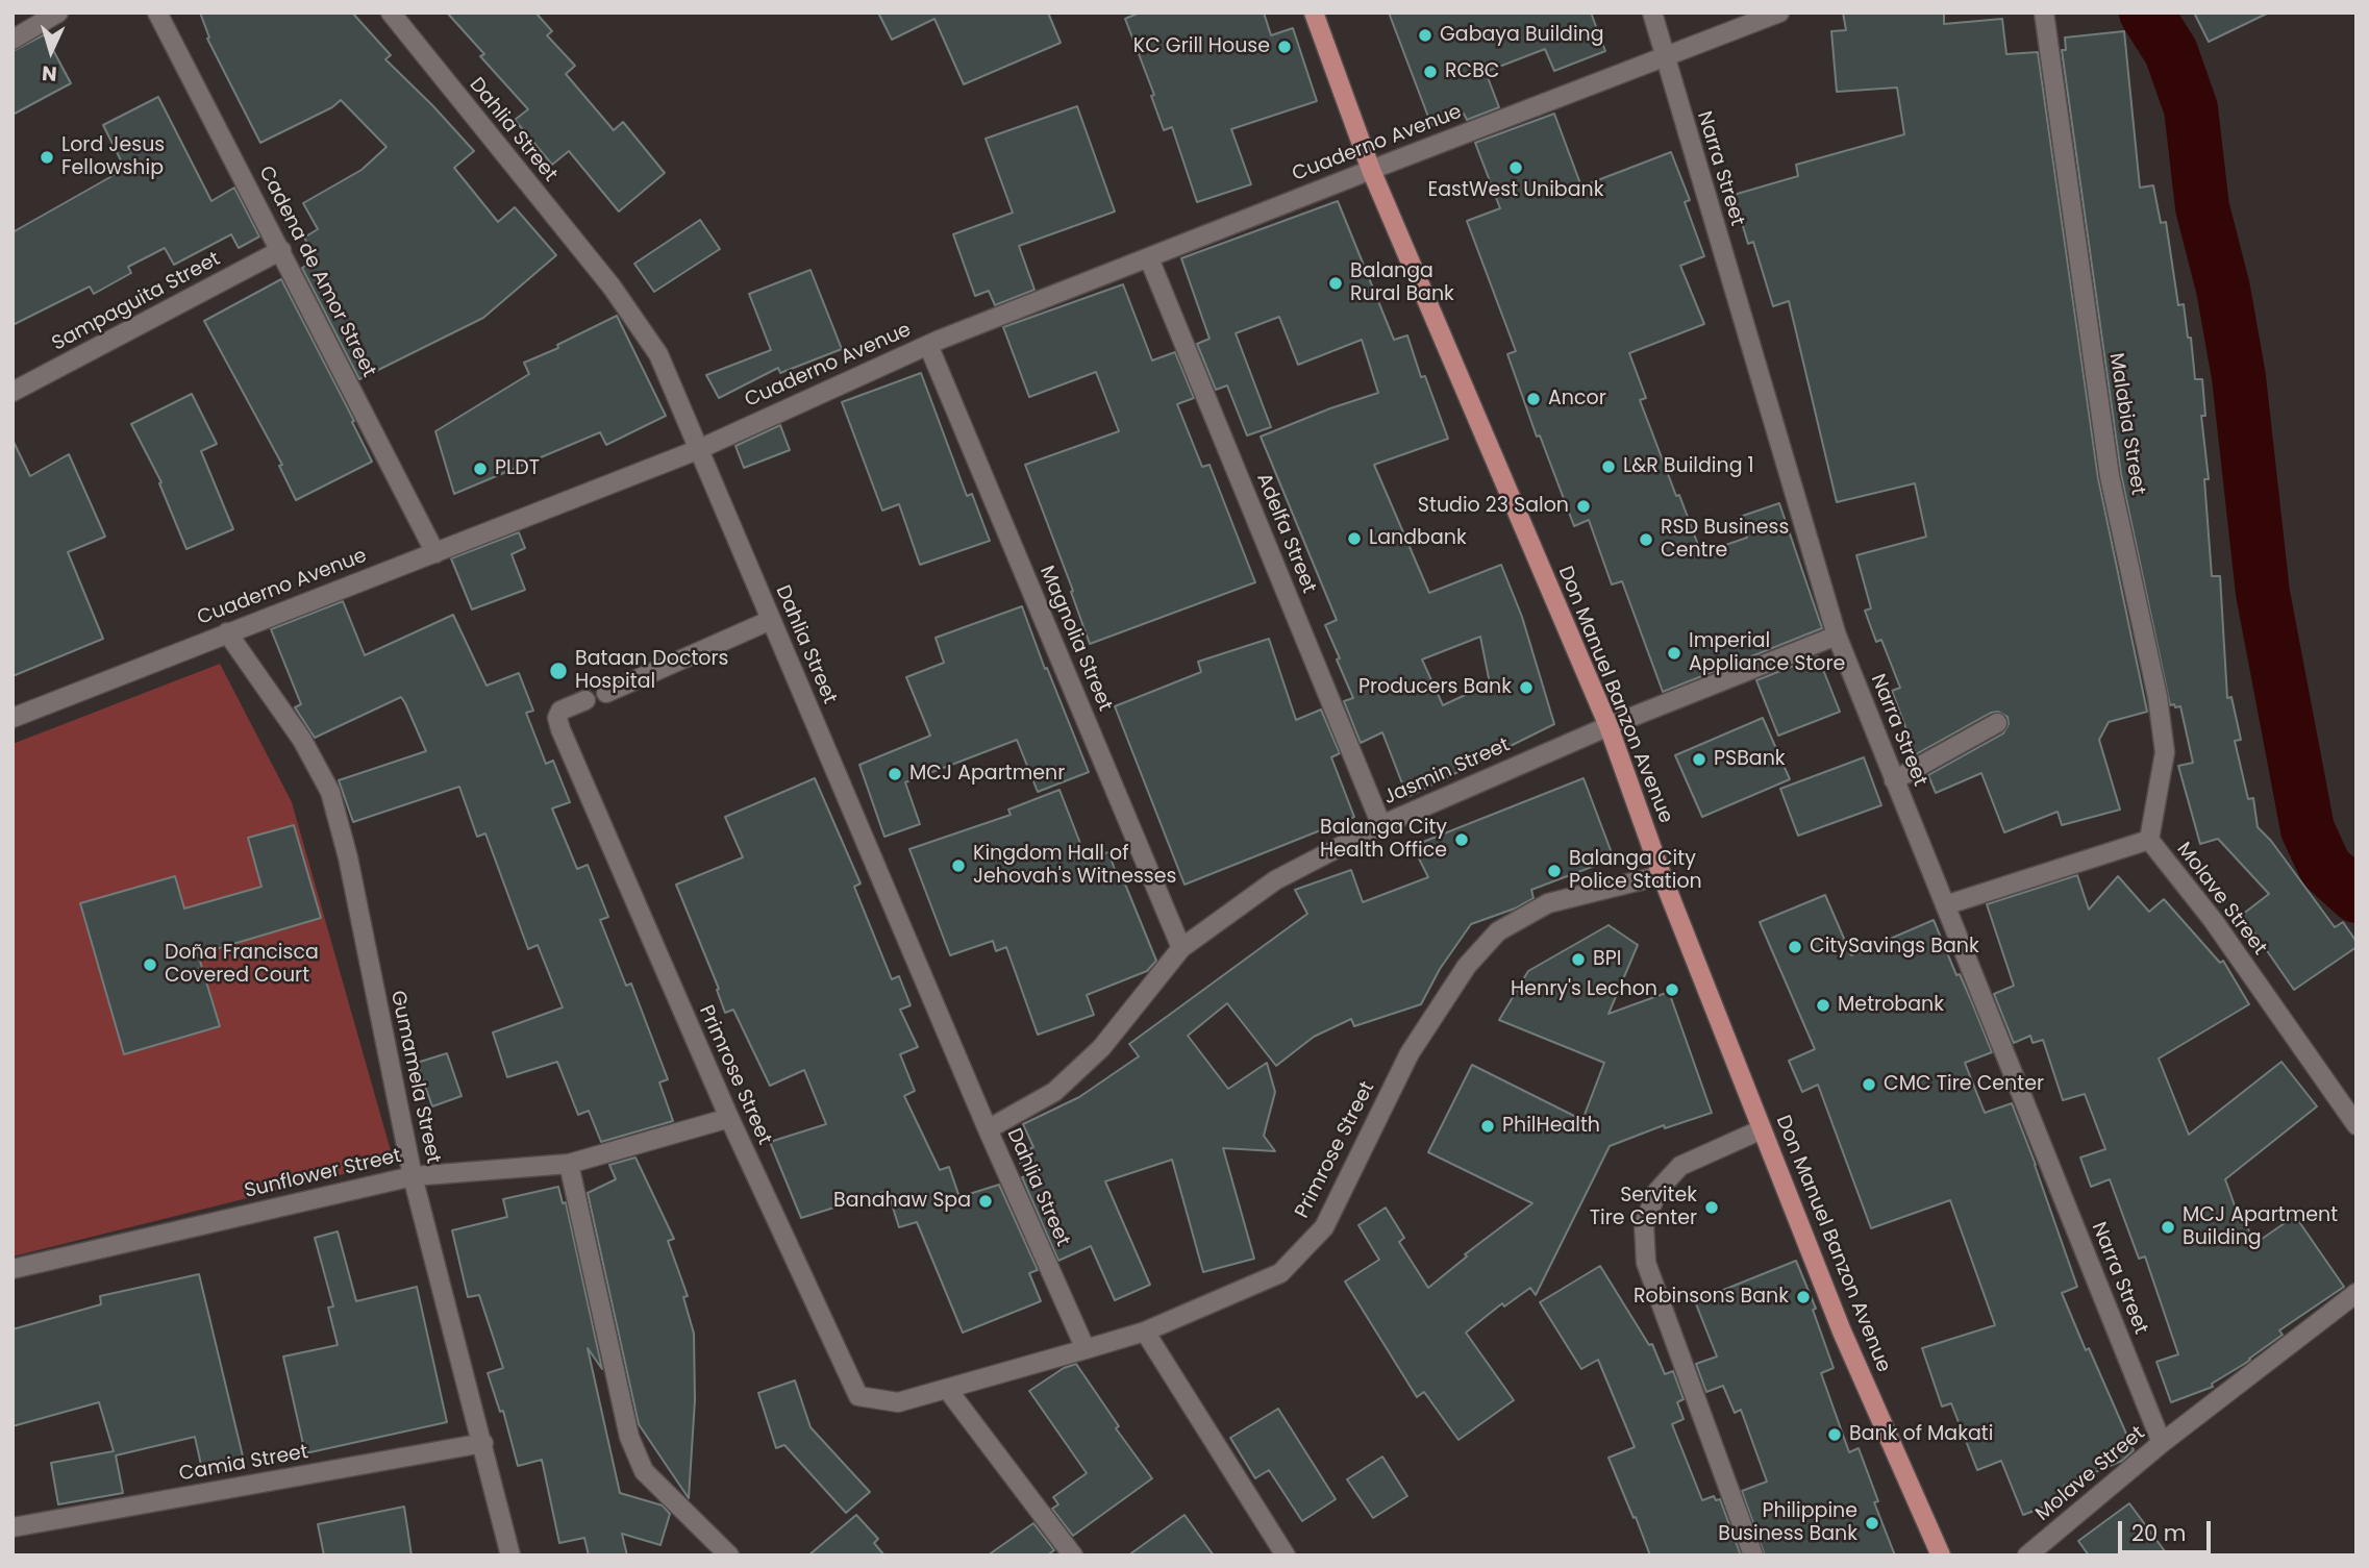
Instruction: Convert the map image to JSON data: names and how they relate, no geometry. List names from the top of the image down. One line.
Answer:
{"streets":{"main road":["Don Manuel Banzon Avenue"],"street":["Dahlia Street","Cuaderno Avenue","Narra Street","Cadena de Amor Street","Sampaguita Street","Malabia Street","Adelfa Street","Magnolia Street","Jasmin Street","Molave Street","Primrose Street","Gumamela Street","Sunflower Street","Camia Street"]},"crossings":[["Dahlia Street","Cuaderno Avenue"],["Dahlia Street","Jasmin Street"],["Dahlia Street","Primrose Street"],["Cuaderno Avenue","Narra Street"],["Cuaderno Avenue","Cadena de Amor Street"],["Cuaderno Avenue","Adelfa Street"],["Cuaderno Avenue","Magnolia Street"],["Cuaderno Avenue","Don Manuel Banzon Avenue"],["Cuaderno Avenue","Gumamela Street"],["Narra Street","Jasmin Street"],["Narra Street","Molave Street"],["Cadena de Amor Street","Sampaguita Street"],["Malabia Street","Molave Street"],["Adelfa Street","Jasmin Street"],["Magnolia Street","Jasmin Street"],["Don Manuel Banzon Avenue","Jasmin Street"],["Don Manuel Banzon Avenue","Primrose Street"],["Primrose Street","Sunflower Street"],["Gumamela Street","Sunflower Street"],["Gumamela Street","Camia Street"]],"places":["Gabaya Building","KC Grill House","RCBC","Lord Jesus Fellowship","EastWest Unibank","Balanga Rural Bank","Ancor","L&R Building 1","PLDT","Studio 23 Salon","Landbank","RSD Business Centre","Imperial Appliance Store","Bataan Doctors Hospital","Producers Bank","PSBank","MCJ Apartmenr","Balanga City Health Office","Kingdom Hall of Jehovah's Witnesses","Balanga City Police Station","CitySavings Bank","BPI","Doña Francisca Covered Court","Henry's Lechon","Metrobank","CMC Tire Center","PhilHealth","Banahaw Spa","Servitek Tire Center","MCJ Apartment Building","Robinsons Bank","Bank of Makati","Philippine Business Bank"],"scale_bar":"20 m","north":"bottom"}
